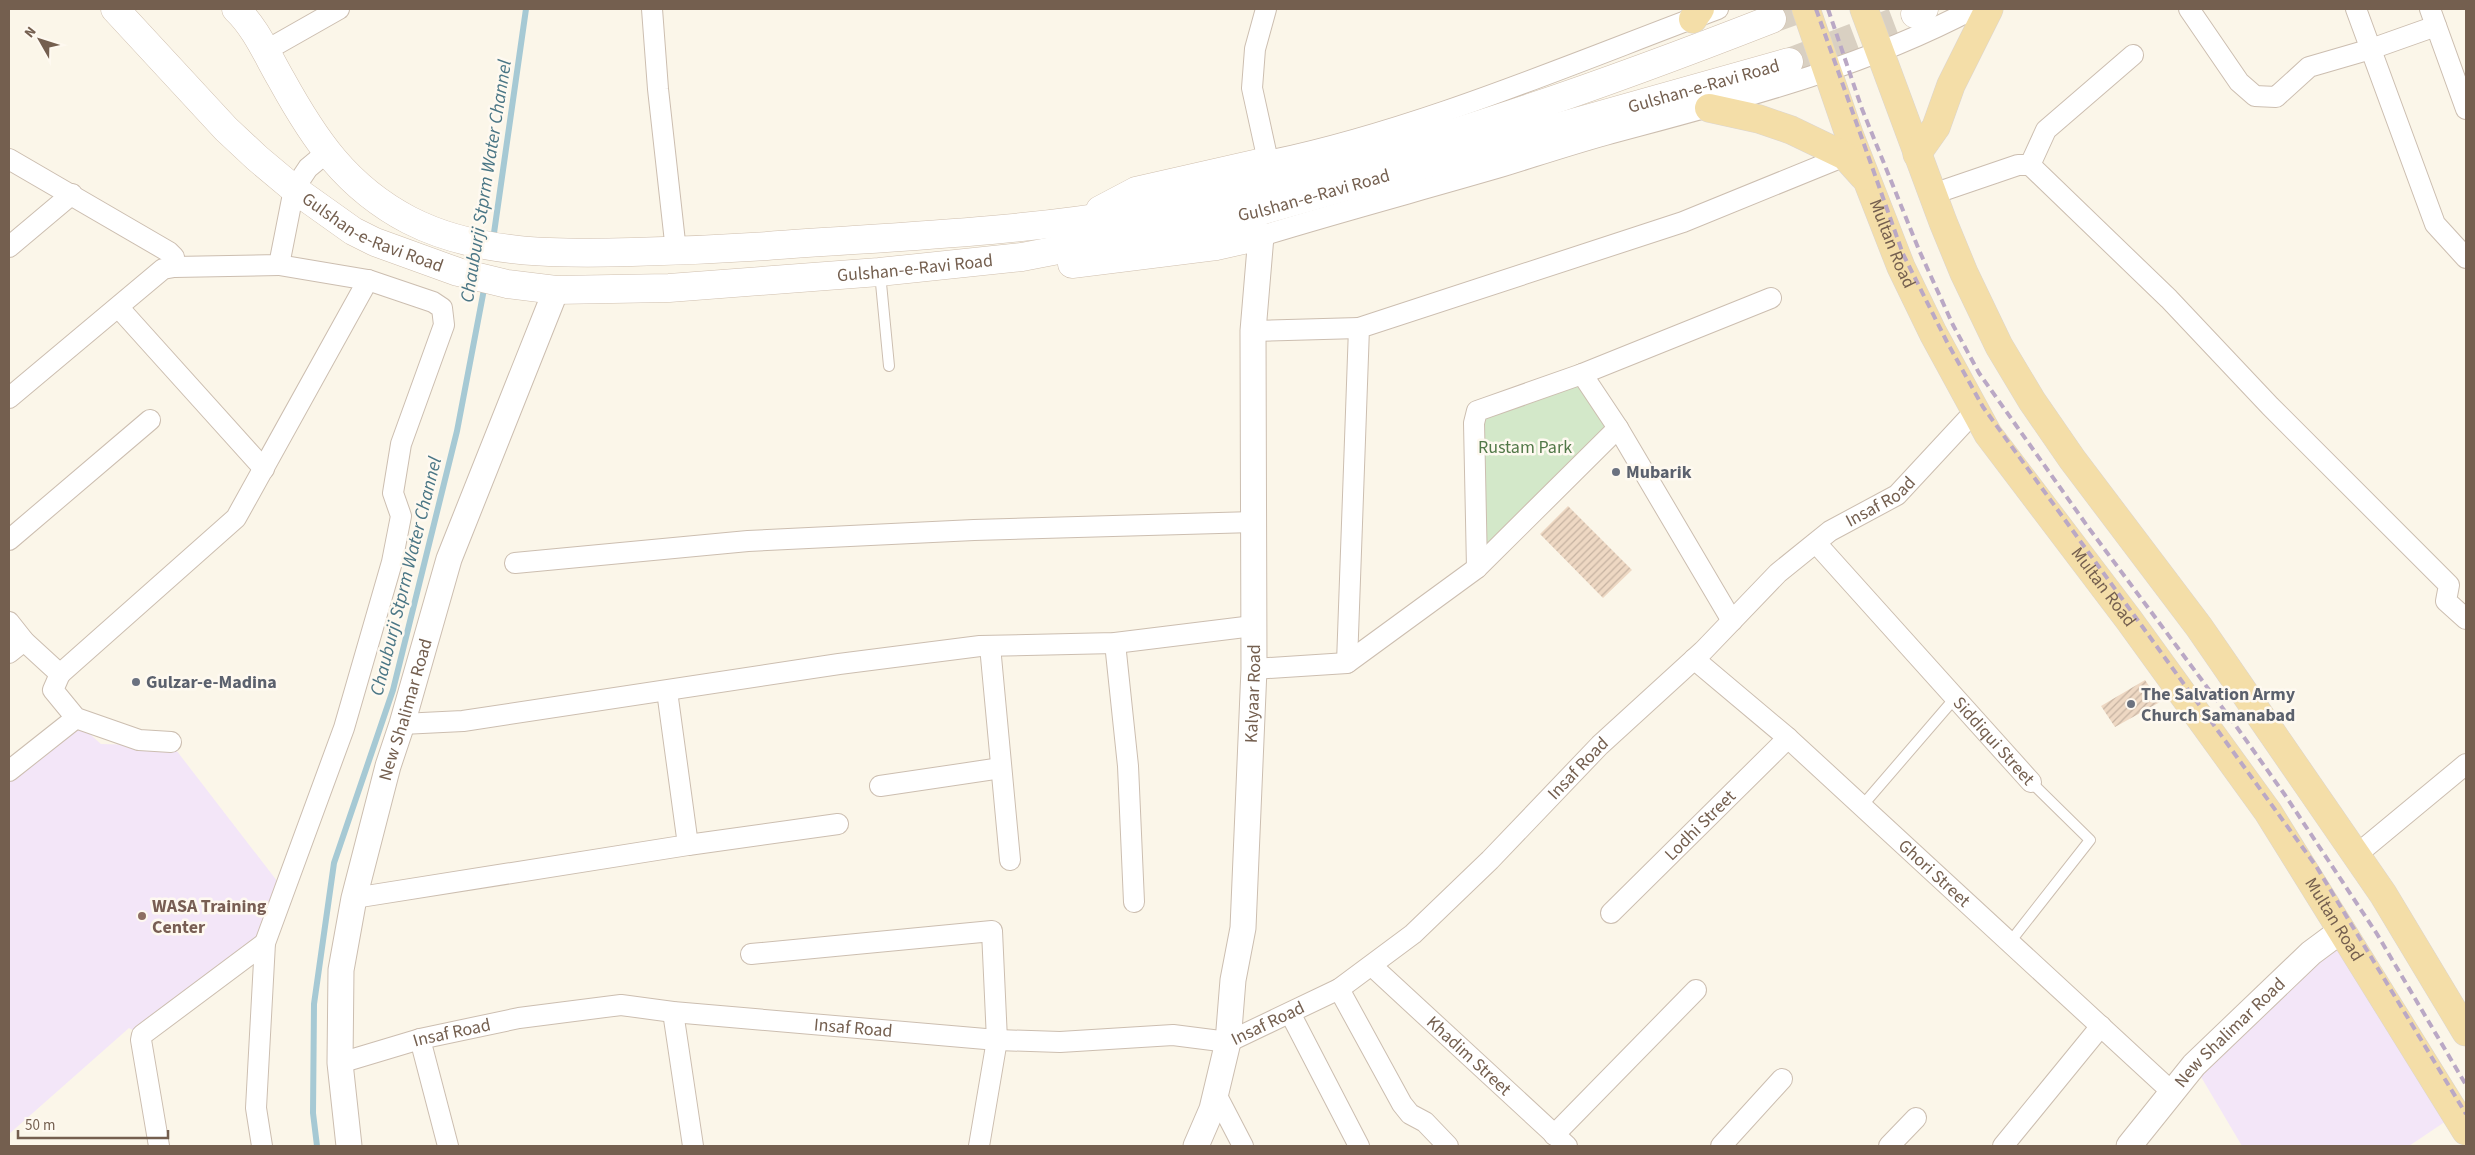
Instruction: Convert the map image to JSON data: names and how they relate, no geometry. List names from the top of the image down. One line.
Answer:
{"streets":{"main road":["Gulshan-e-Ravi Road","Multan Road"],"street":["Insaf Road","Kalyaar Road","New Shalimar Road","Siddiqui Street","Lodhi Street","Ghori Street","Khadim Street"]},"crossings":[["Gulshan-e-Ravi Road","New Shalimar Road"],["Multan Road","Insaf Road"],["Multan Road","New Shalimar Road"],["Insaf Road","Kalyaar Road"],["Insaf Road","New Shalimar Road"],["Insaf Road","Siddiqui Street"],["Insaf Road","Ghori Street"],["Insaf Road","Khadim Street"],["New Shalimar Road","Ghori Street"],["Siddiqui Street","Ghori Street"],["Lodhi Street","Ghori Street"]],"water":["Chauburji Stprm Water Channel"],"parks":["Rustam Park"],"places":["Mubarik","Gulzar-e-Madina","The Salvation Army Church Samanabad","WASA Training Center"],"scale_bar":"50 m","north":"top left"}
